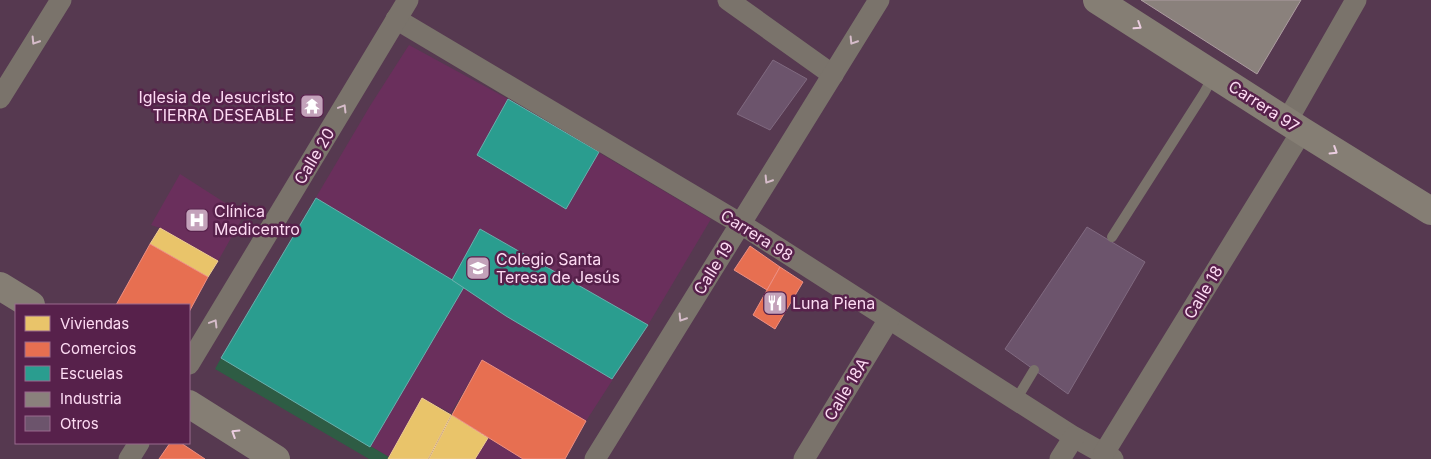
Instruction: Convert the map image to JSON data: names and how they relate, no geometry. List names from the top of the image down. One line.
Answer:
{"streets":{"street":["Carrera 97","Calle 20","Carrera 98","Calle 19","Calle 18","Calle 18A"]},"crossings":[["Carrera 97","Calle 18"],["Calle 20","Carrera 98"],["Carrera 98","Calle 19"],["Carrera 98","Calle 18"],["Carrera 98","Calle 18A"]],"one_way":["Carrera 97","Calle 20","Calle 19"],"places":{"temple":["Iglesia de Jesucristo TIERRA DESEABLE"],"hospital":["Clínica Medicentro"],"school or university":["Colegio Santa Teresa de Jesús"],"restaurant":["Luna Piena"]},"legend":["Viviendas","Comercios","Escuelas","Industria","Otros"]}
